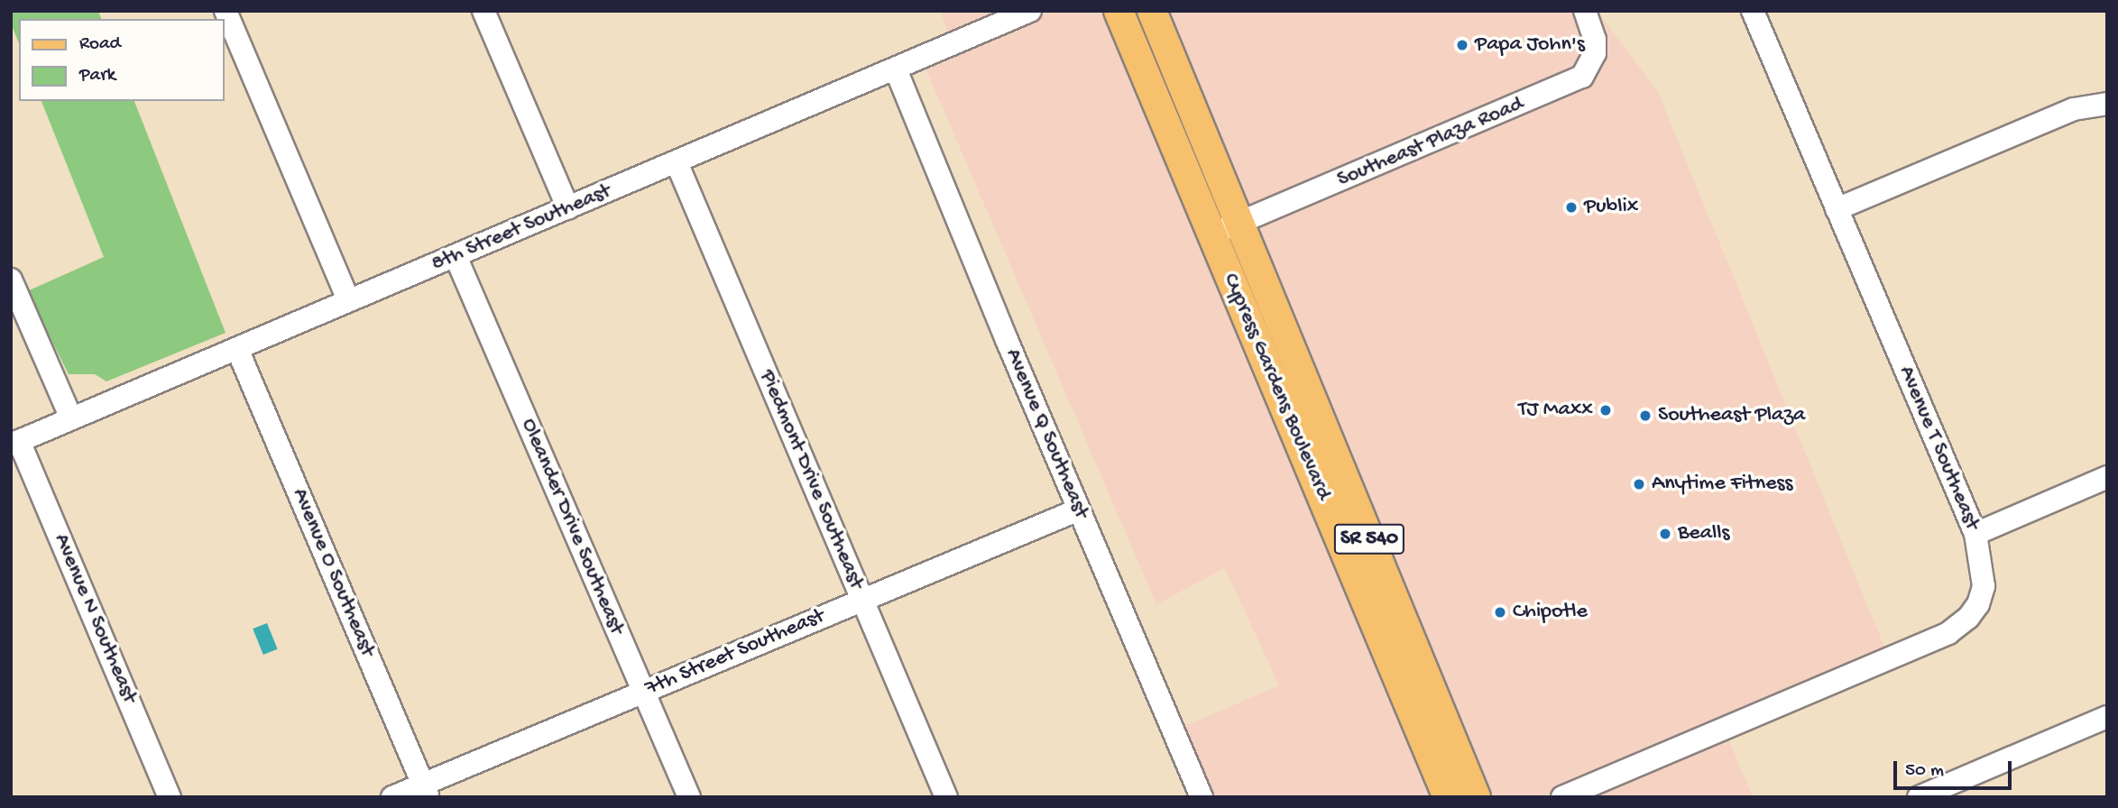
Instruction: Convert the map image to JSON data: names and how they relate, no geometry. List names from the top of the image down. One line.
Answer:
{"streets":{"main road":["Cypress Gardens Boulevard","SR 540"],"street":["Southeast Plaza Road","8th Street Southeast","Avenue Q Southeast","Avenue T Southeast","Piedmont Drive Southeast","Oleander Drive Southeast","Avenue O Southeast","Avenue N Southeast","7th Street Southeast"]},"crossings":[["Southeast Plaza Road","Cypress Gardens Boulevard"],["8th Street Southeast","Avenue Q Southeast"],["8th Street Southeast","Piedmont Drive Southeast"],["8th Street Southeast","Oleander Drive Southeast"],["8th Street Southeast","Avenue O Southeast"],["8th Street Southeast","Avenue N Southeast"],["Avenue Q Southeast","7th Street Southeast"],["Piedmont Drive Southeast","7th Street Southeast"],["Oleander Drive Southeast","7th Street Southeast"],["Avenue O Southeast","7th Street Southeast"]],"places":["Papa John's","Publix","TJ Maxx","Southeast Plaza","Anytime Fitness","Bealls","Chipotle"],"legend":["Road","Park"],"scale_bar":"50 m"}
